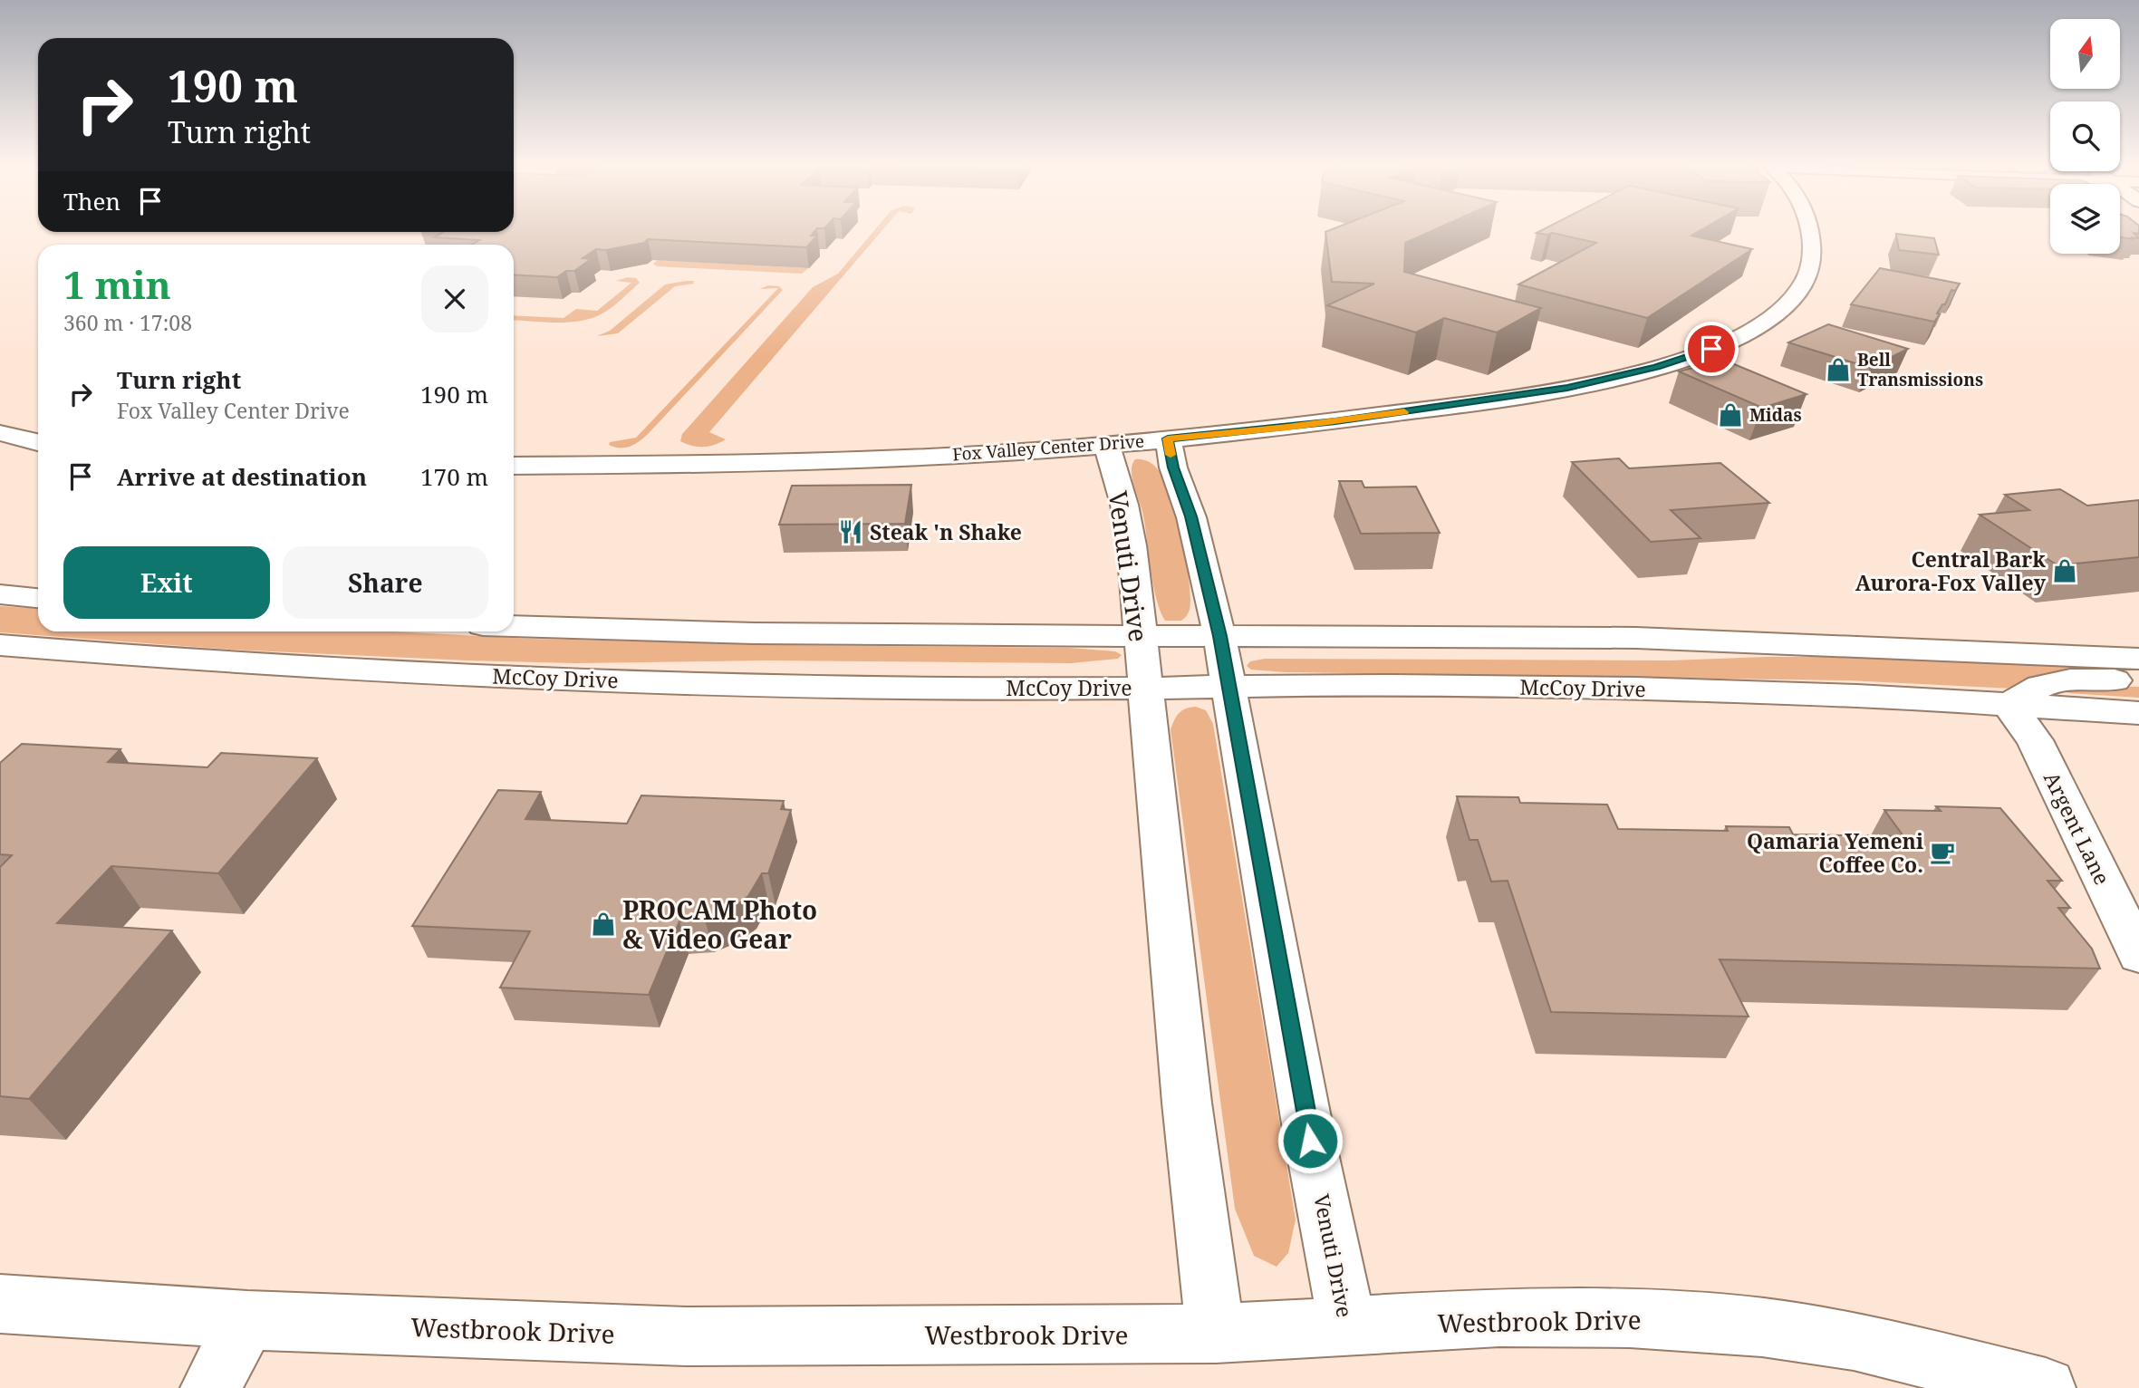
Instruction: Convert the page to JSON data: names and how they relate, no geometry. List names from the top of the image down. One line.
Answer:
{"streets":{"street":["Fox Valley Center Drive","Venuti Drive","McCoy Drive","Argent Lane","Westbrook Drive"]},"crossings":[["Fox Valley Center Drive","Venuti Drive"],["Venuti Drive","McCoy Drive"],["Venuti Drive","Westbrook Drive"],["McCoy Drive","Argent Lane"]],"places":{"shop":["Bell Transmissions","Midas","Central Bark Aurora-Fox Valley","PROCAM Photo & Video Gear"],"restaurant":["Steak 'n Shake"],"cafe":["Qamaria Yemeni Coffee Co."]},"north":"top","page":{"turn":["190 m","Turn right"],"then":"Then","heading":["1 min","360 m · 17:08"],"list":[{"name":"Turn right","note":"Fox Valley Center Drive","value":"190 m"},{"name":"Arrive at destination","value":"170 m"}],"buttons":["Exit","Share"]}}
